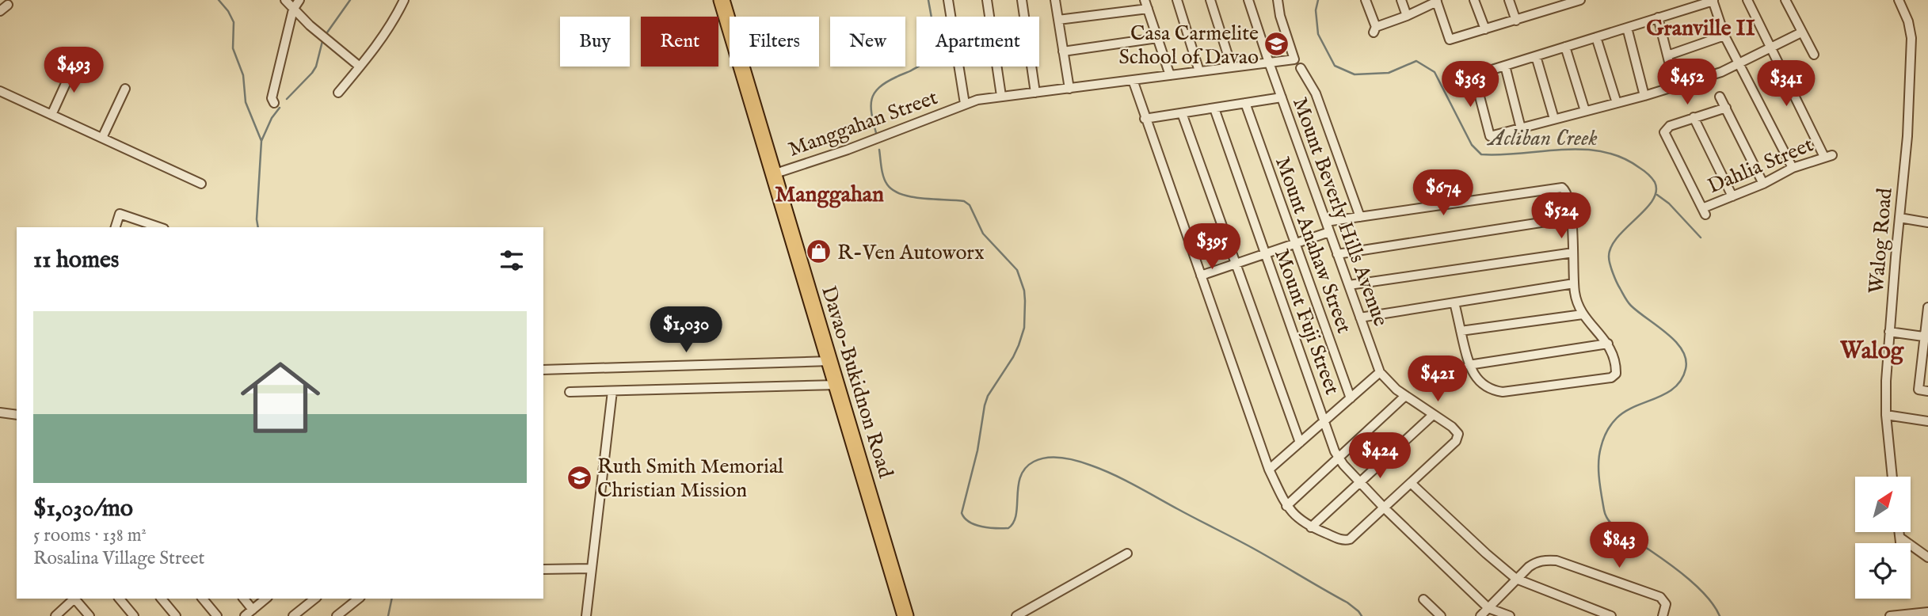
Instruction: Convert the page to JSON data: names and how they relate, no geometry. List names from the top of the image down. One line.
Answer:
{"streets":{"highway":["Davao-Bukidnon Road"],"street":["Manggahan Street","Dahlia Street","Mount Beverly Hills Avenue","Walog Road","Mount Anahaw Street","Mount Fuji Street"]},"crossings":[["Manggahan Street","Mount Beverly Hills Avenue"],["Manggahan Street","Davao-Bukidnon Road"]],"districts":["Granville II","Manggahan","Walog"],"water":["Acliban Creek"],"places":{"school or university":["Casa Carmelite School of Davao","Ruth Smith Memorial Christian Mission"],"shop":["R-Ven Autoworx"]},"north":"top right","page":{"chip":["Buy","Rent","Filters","New","Apartment"],"price":["$493","$452","$341","$363","$674","$524","$395","$1,030","$421","$424","$843"],"heading":"11 homes","list":[{"name":"$1,030/mo","note":"5 rooms · 138 m² · Rosalina Village Street"}]}}
